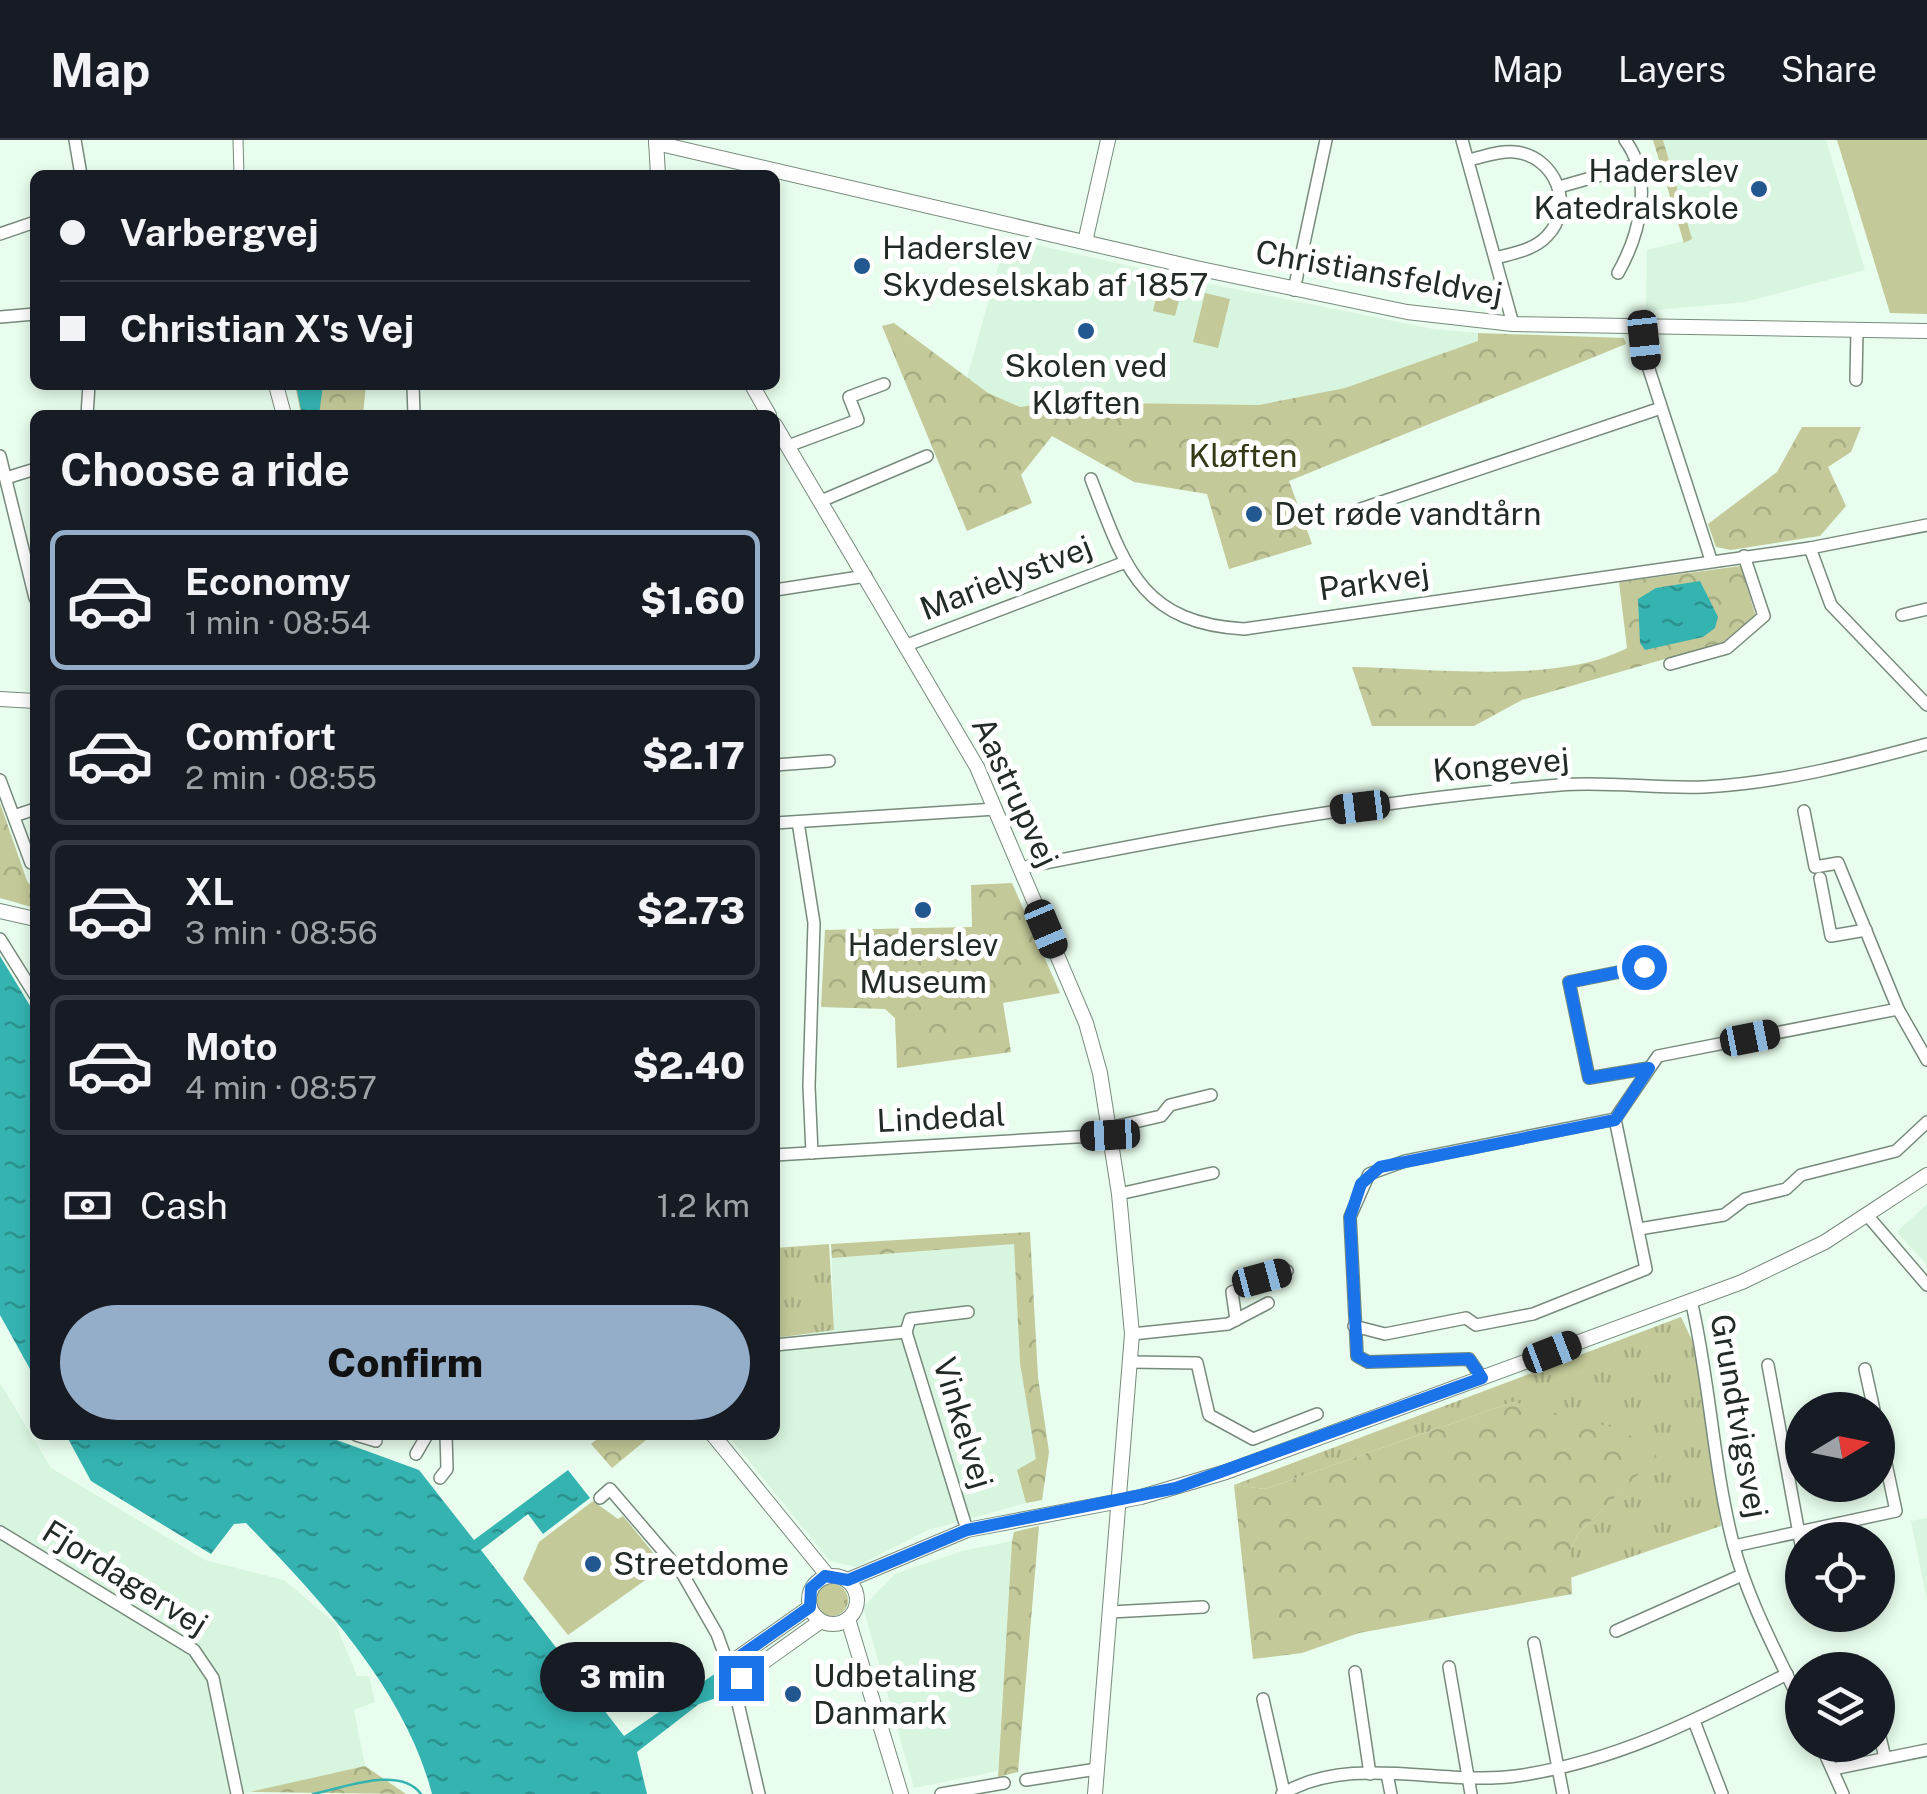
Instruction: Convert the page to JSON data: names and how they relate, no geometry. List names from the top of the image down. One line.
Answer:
{"streets":{"street":["Christiansfeldvej","Marielystvej","Parkvej","Kongevej","Aastrupvej","Lindedal","Grundtvigsvej","Vinkelvej","Fjordagervej"]},"crossings":[["Marielystvej","Parkvej"],["Marielystvej","Aastrupvej"],["Kongevej","Aastrupvej"],["Aastrupvej","Lindedal"]],"parks":["Kløften"],"places":["Haderslev Katedralskole","Haderslev Skydeselskab af 1857","Skolen ved Kløften","Det røde vandtårn","Haderslev Museum","Streetdome","Udbetaling Danmark"],"north":"right","page":{"header":"Map","nav":["Map","Layers","Share"],"banner":["Varbergvej","Christian X's Vej"],"heading":"Choose a ride","list":[{"name":"Economy","note":"1 min · 08:54","value":"$1.60"},{"name":"Comfort","note":"2 min · 08:55","value":"$2.17"},{"name":"XL","note":"3 min · 08:56","value":"$2.73"},{"name":"Moto","note":"4 min · 08:57","value":"$2.40"}],"pay":["Cash","1.2 km"],"buttons":"Confirm","bubble":"3 min"}}
